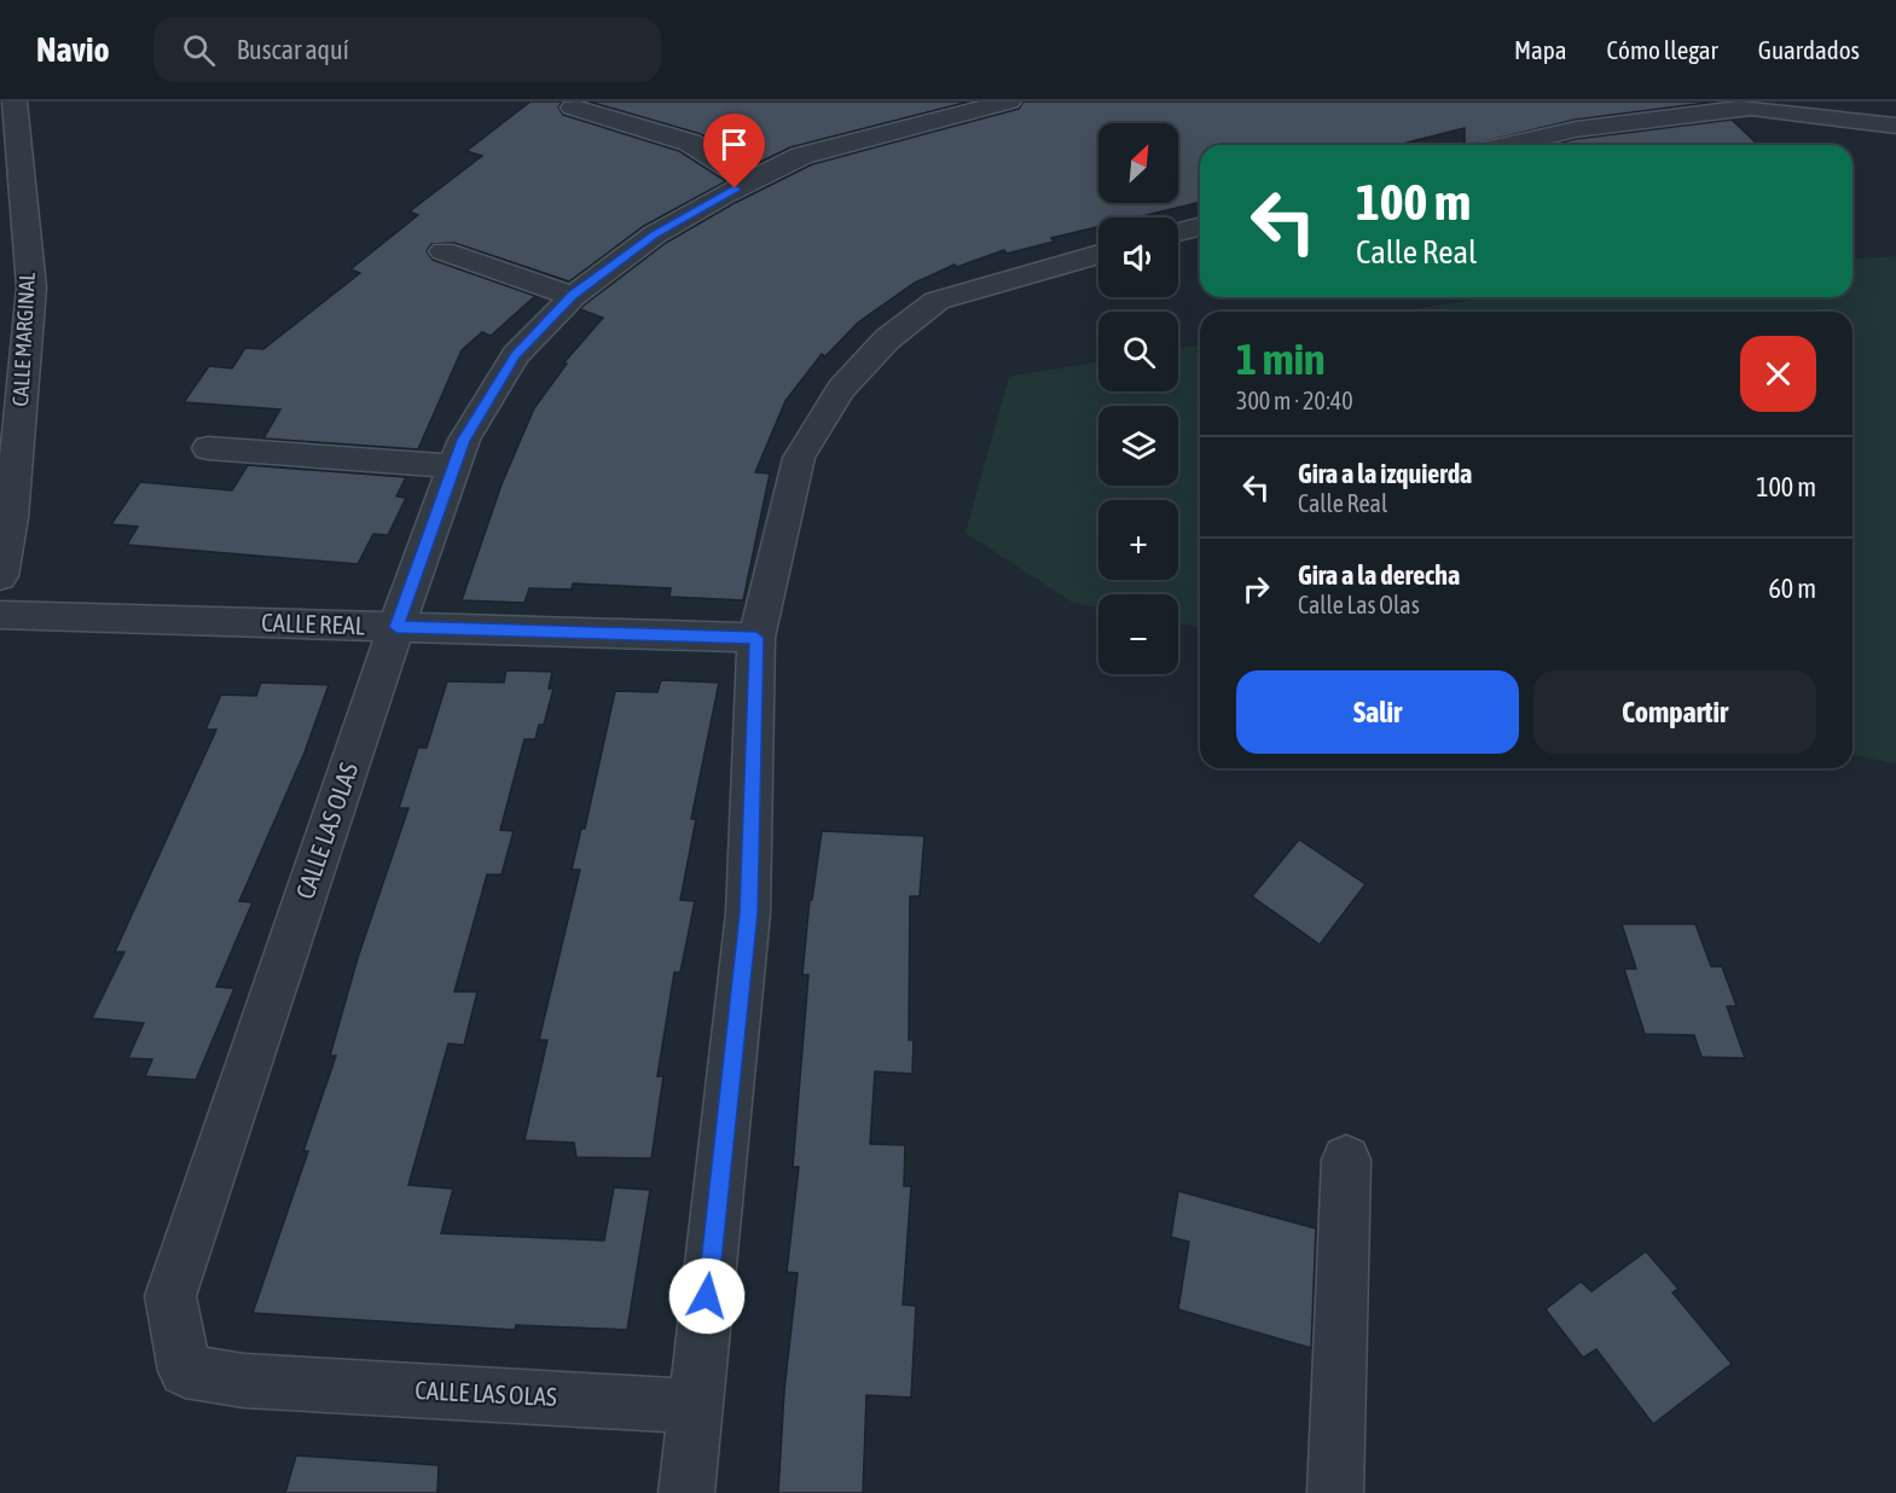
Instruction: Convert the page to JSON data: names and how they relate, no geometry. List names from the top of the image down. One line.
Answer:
{"streets":{"street":["CALLE MARGINAL","CALLE REAL","CALLE LAS OLAS"]},"crossings":[["CALLE REAL","CALLE LAS OLAS"]],"north":"top right","page":{"header":"Navio","search":"Buscar aquí","nav":["Mapa","Cómo llegar","Guardados"],"map_buttons":["+","−"],"turn":["100 m","Calle Real"],"heading":["1 min","300 m · 20:40"],"list":[{"name":"Gira a la izquierda","note":"Calle Real","value":"100 m"},{"name":"Gira a la derecha","note":"Calle Las Olas","value":"60 m"}],"buttons":["Salir","Compartir"]}}
